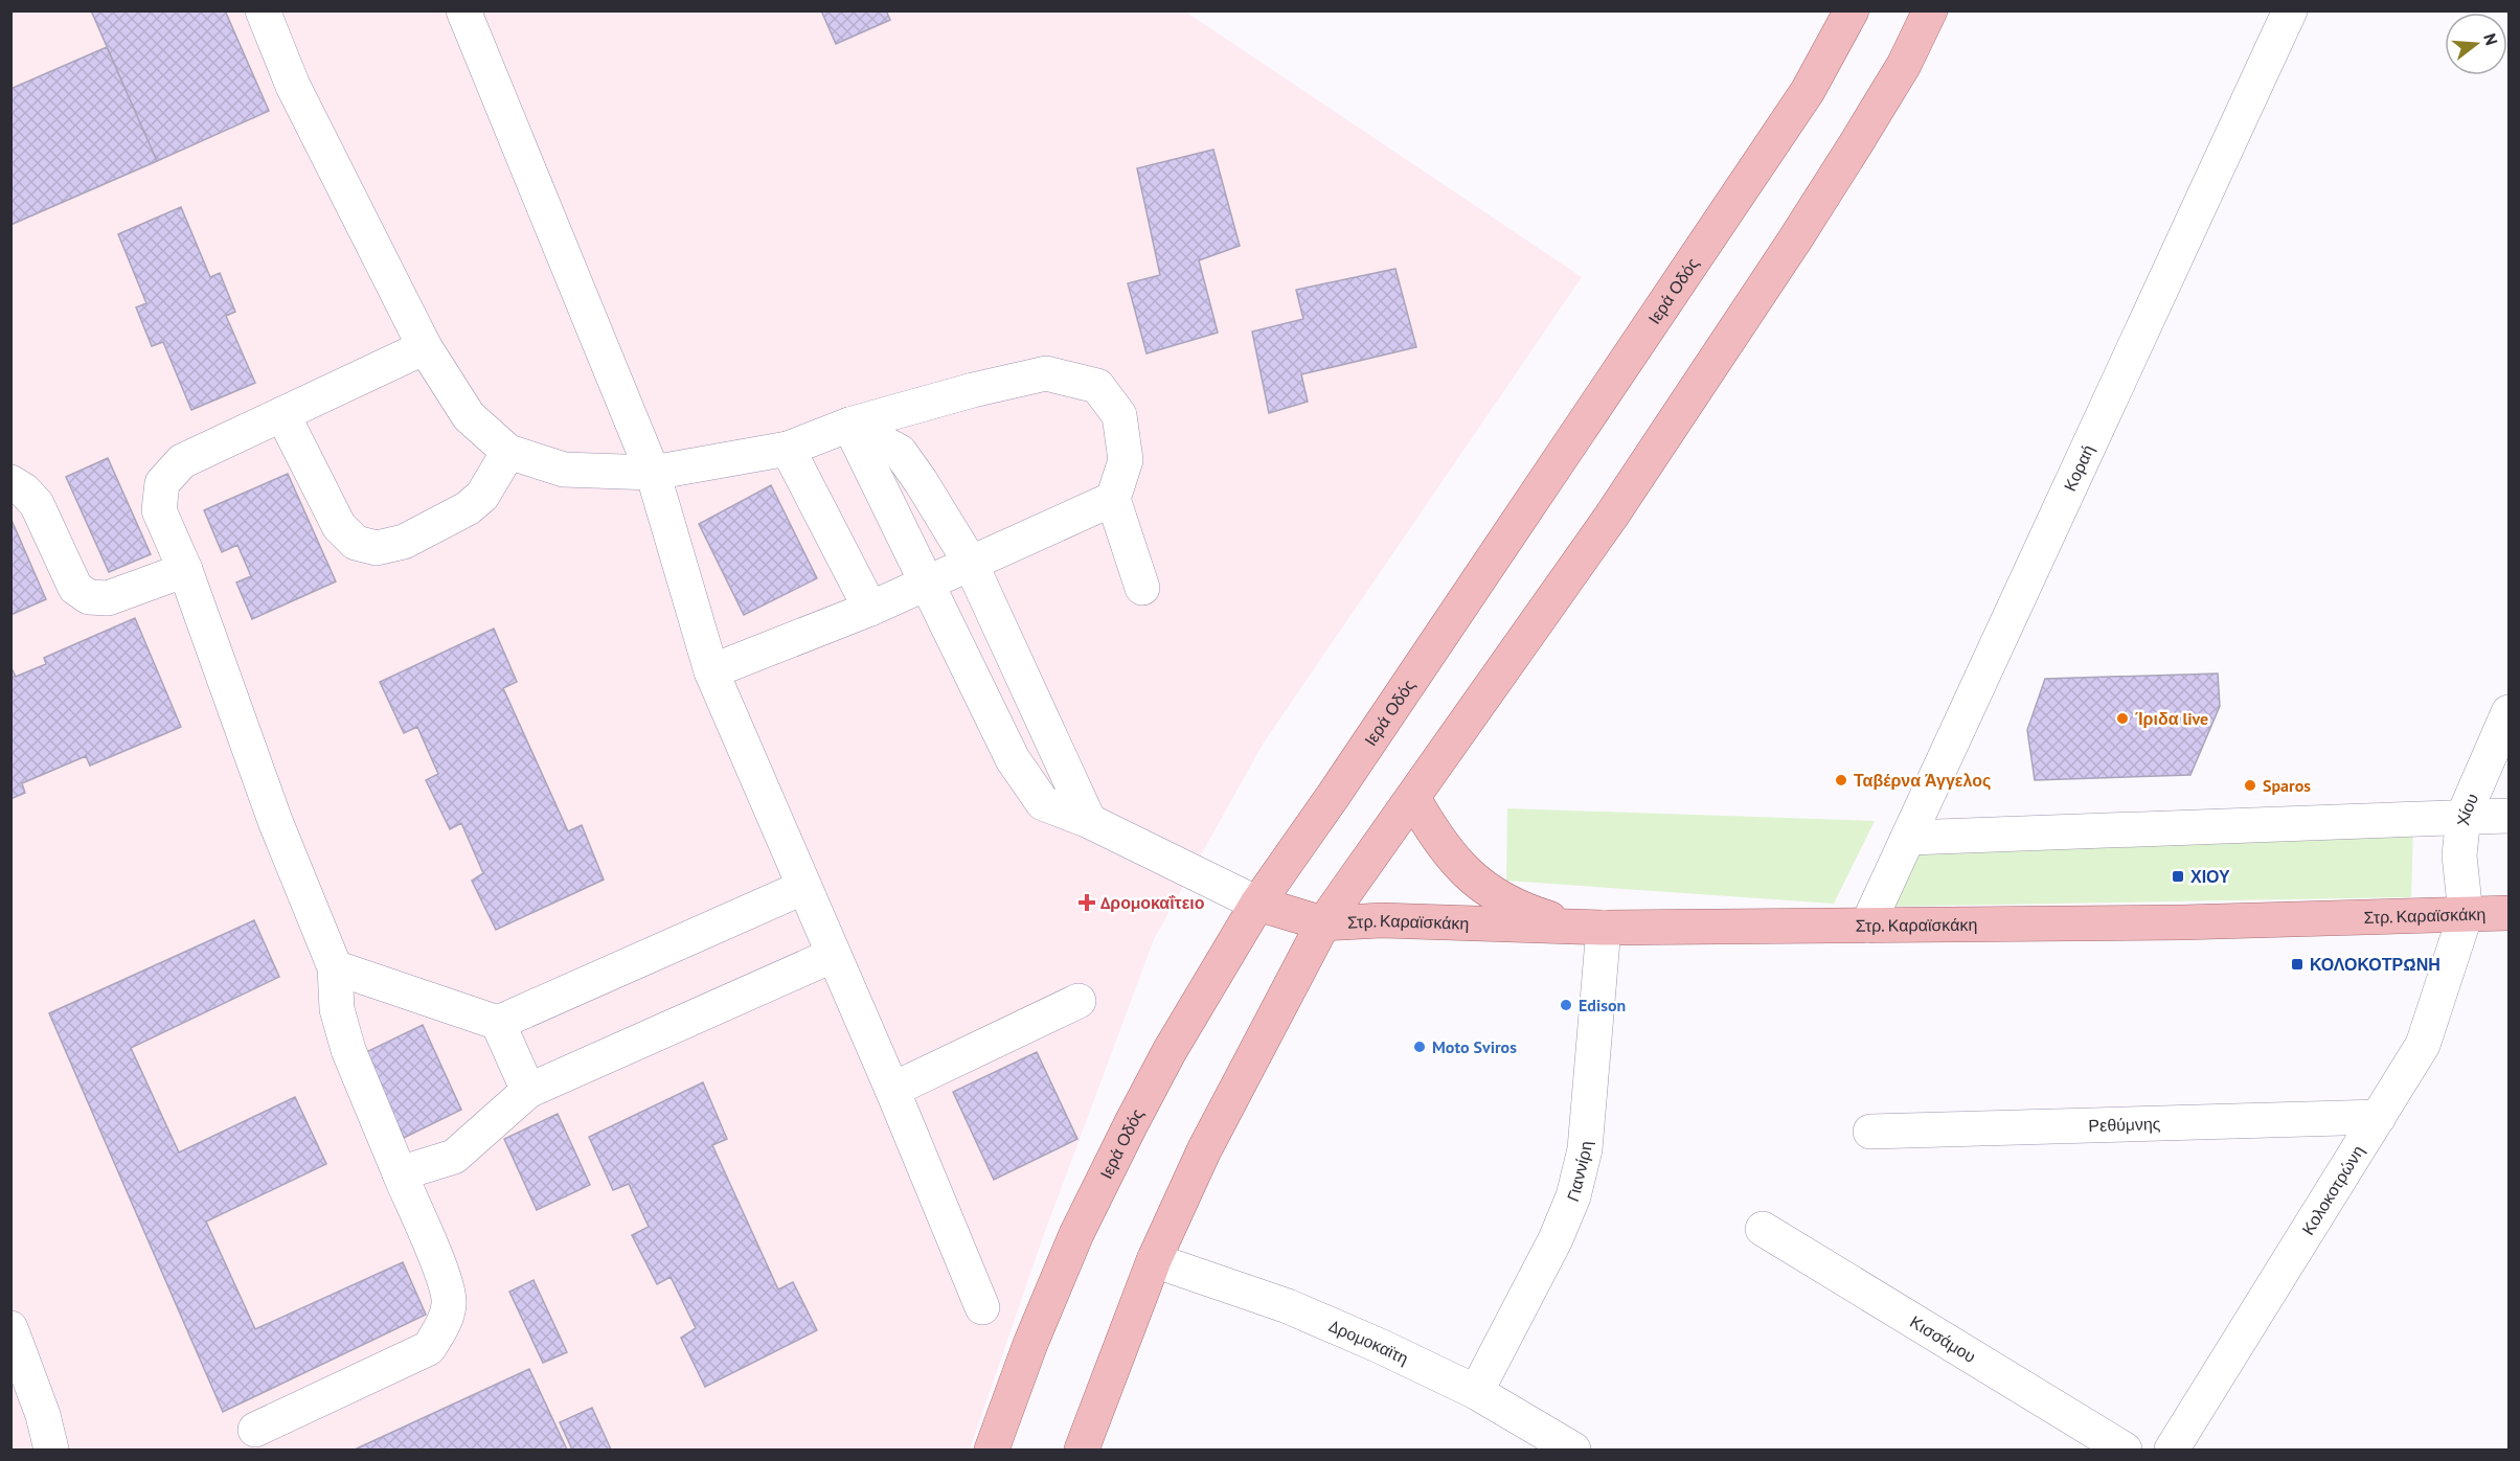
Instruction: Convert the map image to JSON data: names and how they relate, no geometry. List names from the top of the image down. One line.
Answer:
{"streets":{"main road":["Ιερά Οδός","Στρ. Καραϊσκάκη"],"street":["Κοραή","Χίου","Ρεθύμνης","Γιαννίρη","Κολοκοτρώνη","Κισσάμου","Δρομοκαϊτη"]},"crossings":[["Ιερά Οδός","Στρ. Καραϊσκάκη"],["Κοραή","Στρ. Καραϊσκάκη"],["Χίου","Στρ. Καραϊσκάκη"],["Χίου","Κολοκοτρώνη"],["Στρ. Καραϊσκάκη","Γιαννίρη"],["Στρ. Καραϊσκάκη","Κολοκοτρώνη"],["Ρεθύμνης","Κολοκοτρώνη"],["Γιαννίρη","Δρομοκαϊτη"]],"places":{"other":["Ίριδα live","Ταβέρνα Άγγελος","Sparos","Edison","Moto Sviros"],"transit":["ΧΙΟΥ","ΚΟΛΟΚΟΤΡΏΝΗ"],"health":["Δρομοκαΐτειο"]},"north":"right"}
